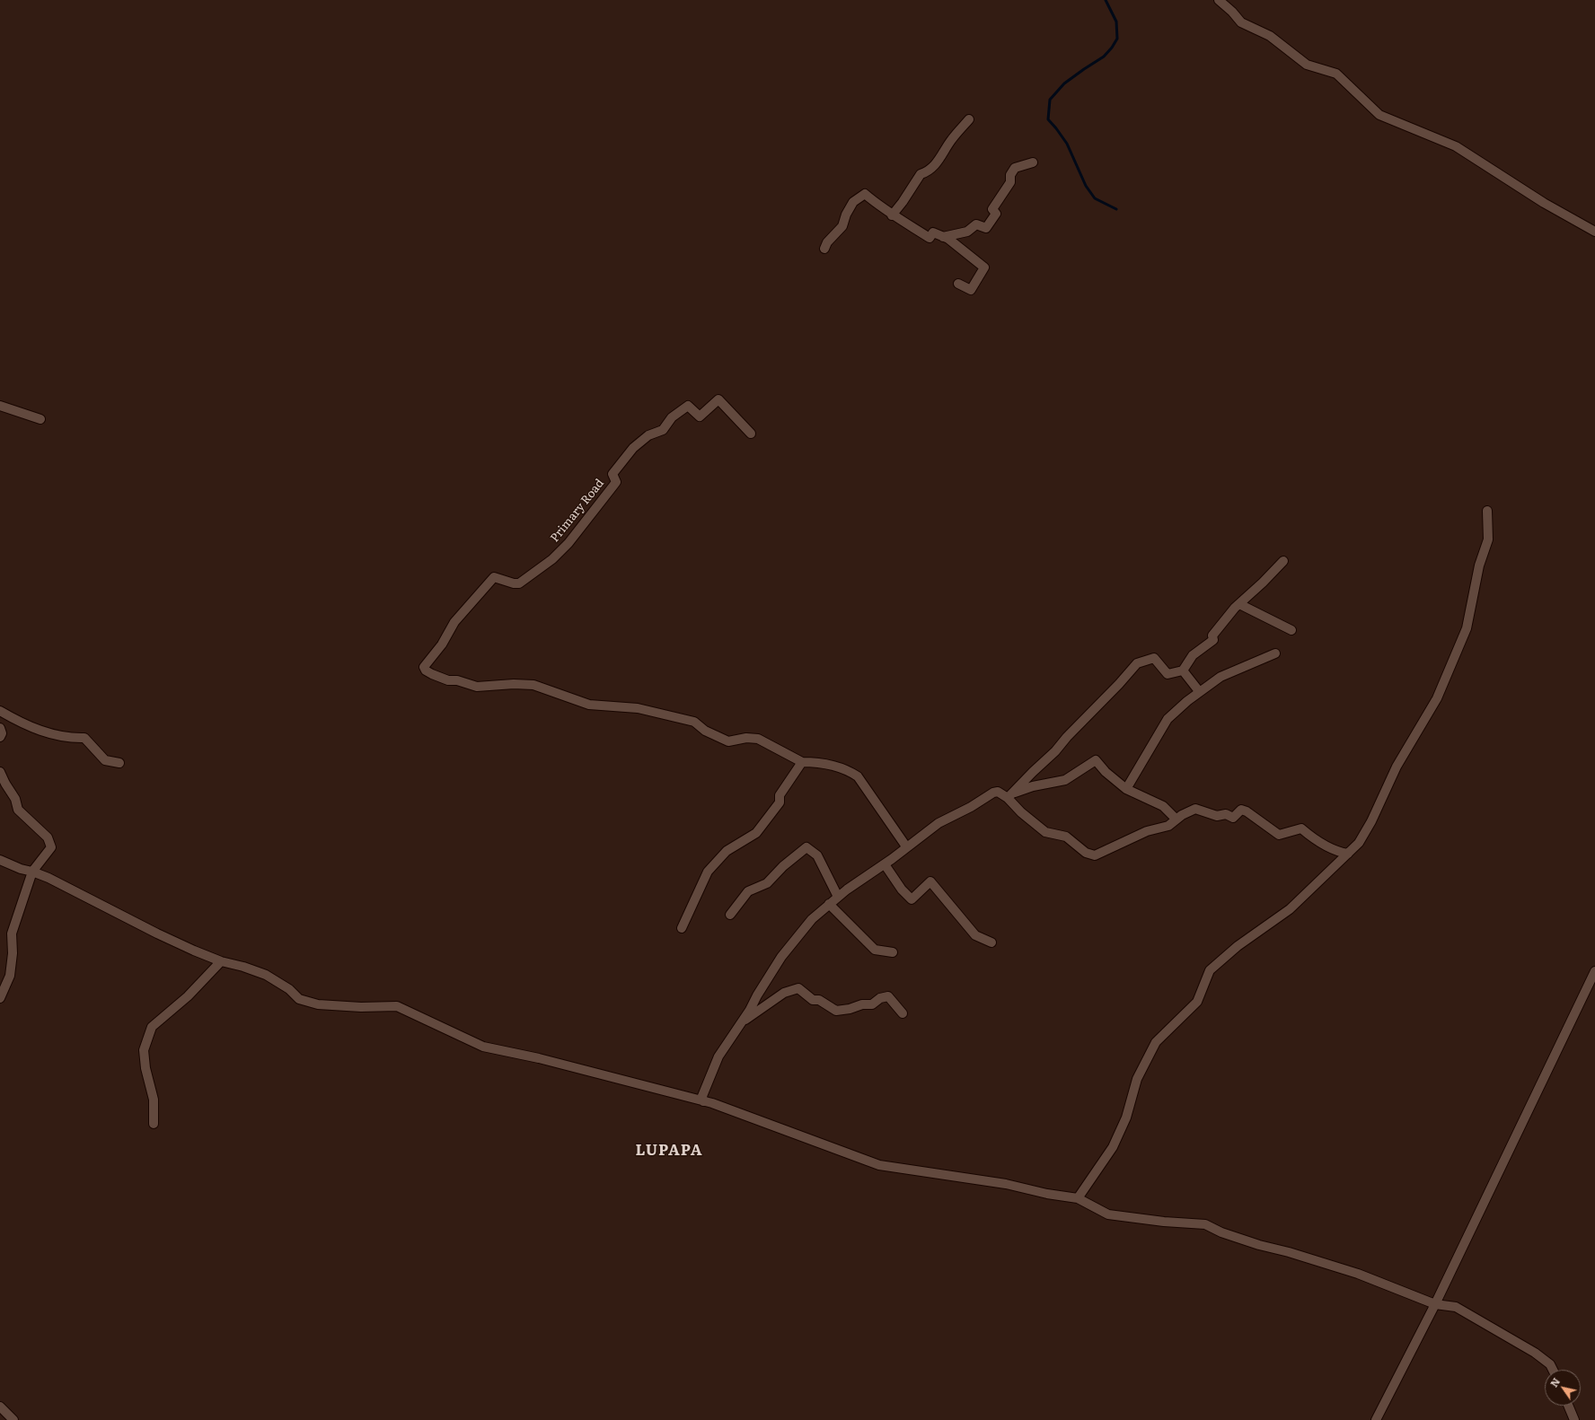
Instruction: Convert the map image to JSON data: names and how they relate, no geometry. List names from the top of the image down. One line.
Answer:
{"streets":{"street":["Primary Road"]},"districts":["LUPAPA"],"north":"top left"}
